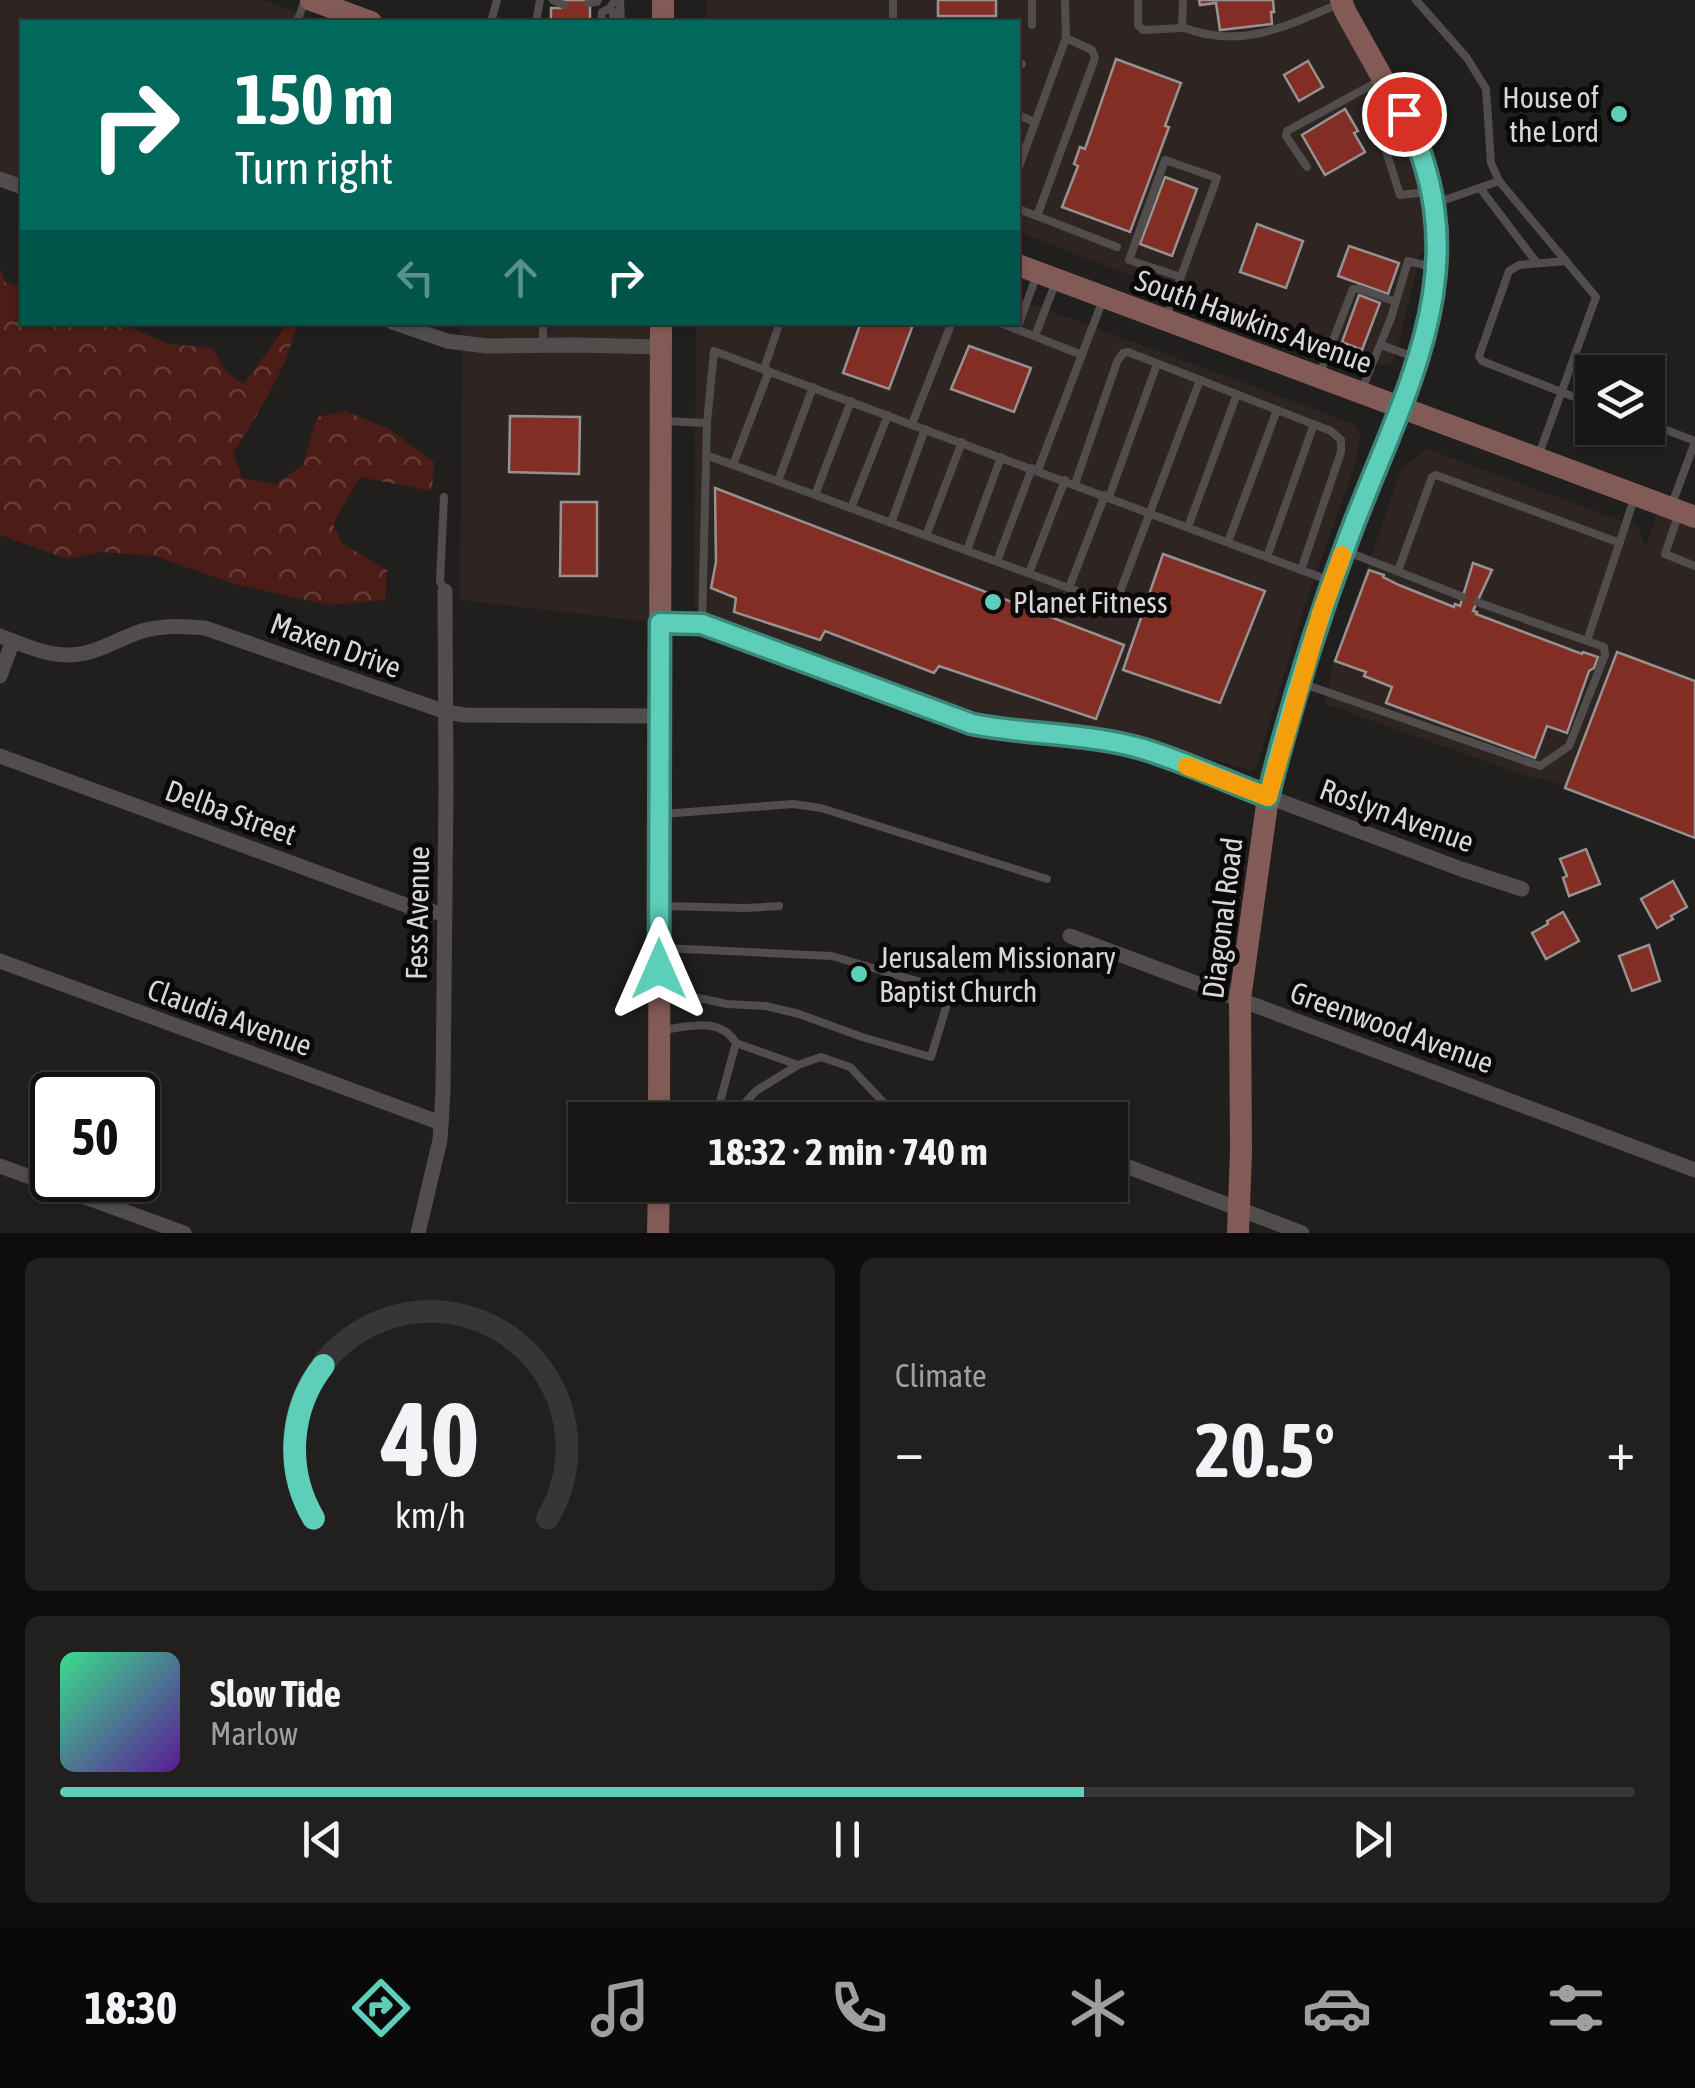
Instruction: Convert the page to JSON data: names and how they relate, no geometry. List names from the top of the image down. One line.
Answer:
{"streets":{"street":["South Hawkins Avenue","Maxen Drive","Delba Street","Roslyn Avenue","Fess Avenue","Diagonal Road","Claudia Avenue","Greenwood Avenue"]},"crossings":[["South Hawkins Avenue","Diagonal Road"],["Maxen Drive","Fess Avenue"],["Delba Street","Fess Avenue"],["Roslyn Avenue","Diagonal Road"],["Fess Avenue","Claudia Avenue"],["Diagonal Road","Greenwood Avenue"]],"places":["House of the Lord","Planet Fitness","Jerusalem Missionary Baptist Church"],"page":{"turn":["150 m","Turn right"],"limit":"50","trip":"18:32 · 2 min · 740 m","tile":"Climate","heat":["−","20.5°","+"],"song":["Slow Tide","Marlow"],"tabs":"18:30","gauge":["40","km/h"]}}
